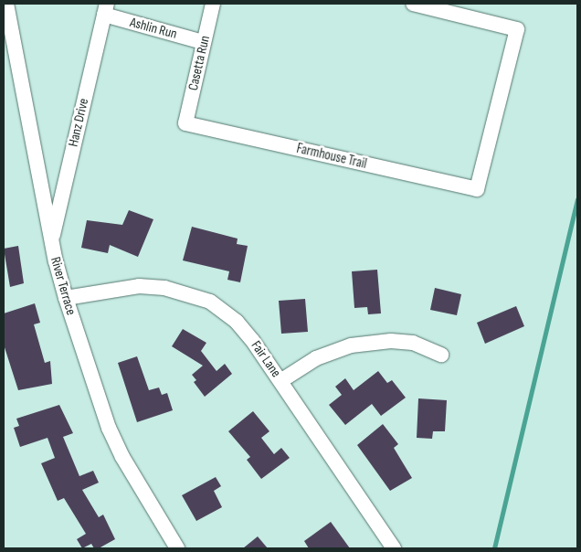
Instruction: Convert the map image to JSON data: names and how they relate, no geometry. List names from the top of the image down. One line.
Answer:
{"streets":{"street":["Ashlin Run","Casetta Run","Hanz Drive","Farmhouse Trail","River Terrace","Fair Lane"]},"crossings":[["Ashlin Run","Casetta Run"],["Ashlin Run","Hanz Drive"],["Casetta Run","Farmhouse Trail"],["Hanz Drive","River Terrace"],["River Terrace","Fair Lane"]]}
